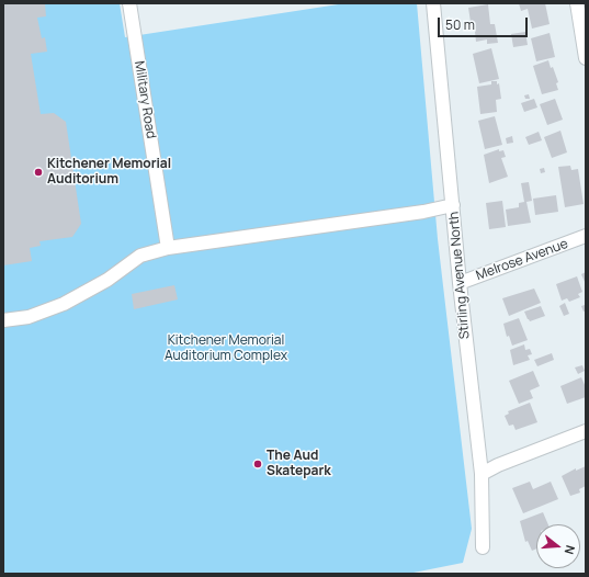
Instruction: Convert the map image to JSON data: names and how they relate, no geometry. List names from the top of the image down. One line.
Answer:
{"streets":{"street":["Military Road","Melrose Avenue","Stirling Avenue North"]},"crossings":[["Melrose Avenue","Stirling Avenue North"]],"parks":["Kitchener Memorial Auditorium Complex"],"places":["Kitchener Memorial Auditorium","The Aud Skatepark"],"scale_bar":"50 m","north":"right"}
